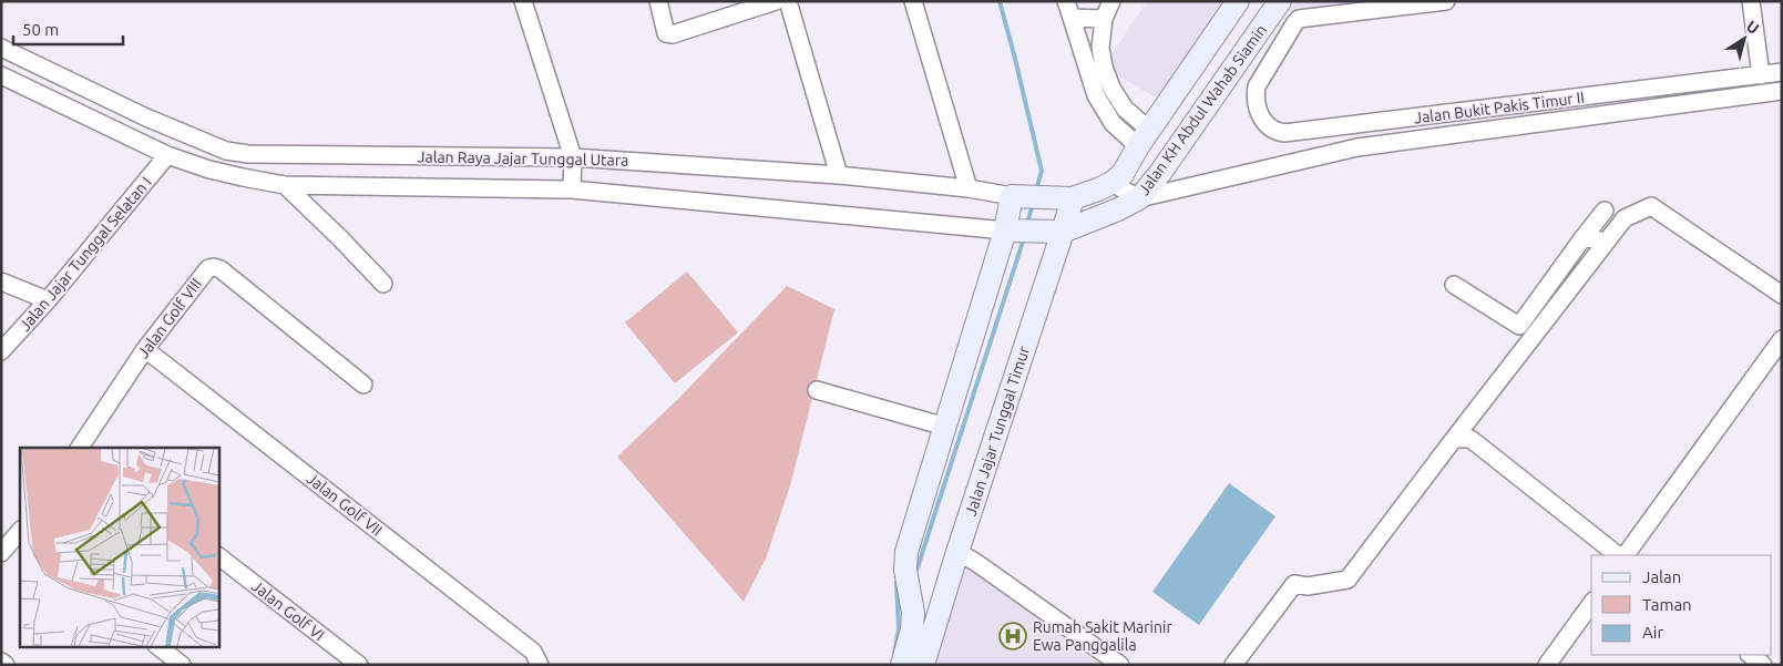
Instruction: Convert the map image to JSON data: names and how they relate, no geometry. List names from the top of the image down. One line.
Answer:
{"streets":{"main road":["Jalan KH Abdul Wahab Siamin","Jalan Raya Jajar Tunggal Utara","Jalan Jajar Tunggal Timur"],"street":["Jalan Bukit Pakis Timur II","Jalan Jajar Tunggal Selatan I","Jalan Golf VIII","Jalan Golf VII","Jalan Golf VI"]},"crossings":[["Jalan KH Abdul Wahab Siamin","Jalan Raya Jajar Tunggal Utara"],["Jalan KH Abdul Wahab Siamin","Jalan Jajar Tunggal Timur"],["Jalan Raya Jajar Tunggal Utara","Jalan Jajar Tunggal Selatan I"],["Jalan Raya Jajar Tunggal Utara","Jalan Jajar Tunggal Timur"],["Jalan Golf VIII","Jalan Golf VII"]],"places":{"hospital":["Rumah Sakit Marinir Ewa Panggalila"]},"legend":["Jalan","Taman","Air"],"scale_bar":"50 m","north":"top right"}
